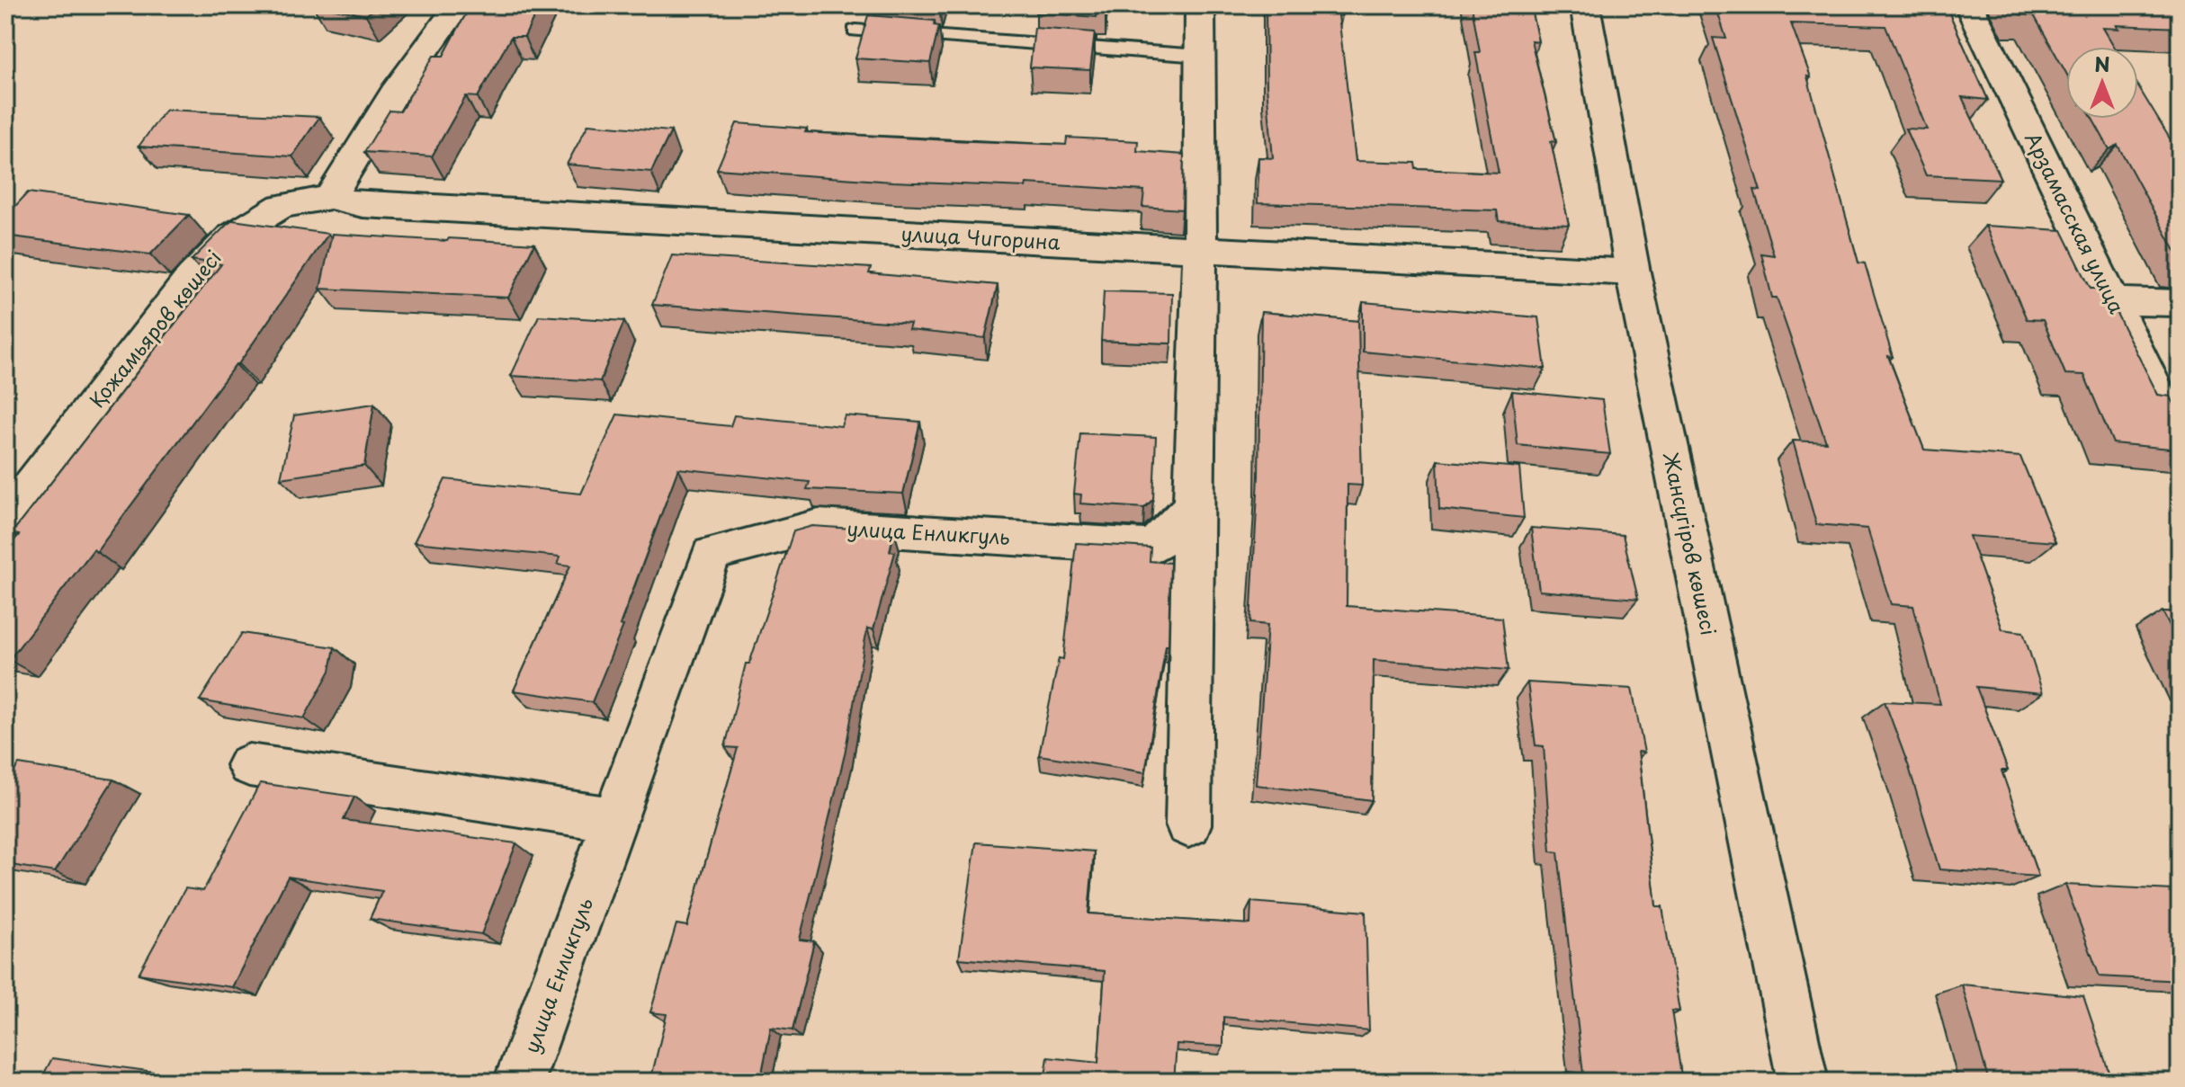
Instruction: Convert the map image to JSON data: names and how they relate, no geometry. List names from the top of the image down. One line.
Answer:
{"streets":{"street":["Арзамасская улица","улица Чигорина","Қожамьяров көшесі","улица Енликгуль","Жансүгіров көшесі"]},"crossings":[["улица Чигорина","Қожамьяров көшесі"],["улица Чигорина","Жансүгіров көшесі"]],"north":"top"}
